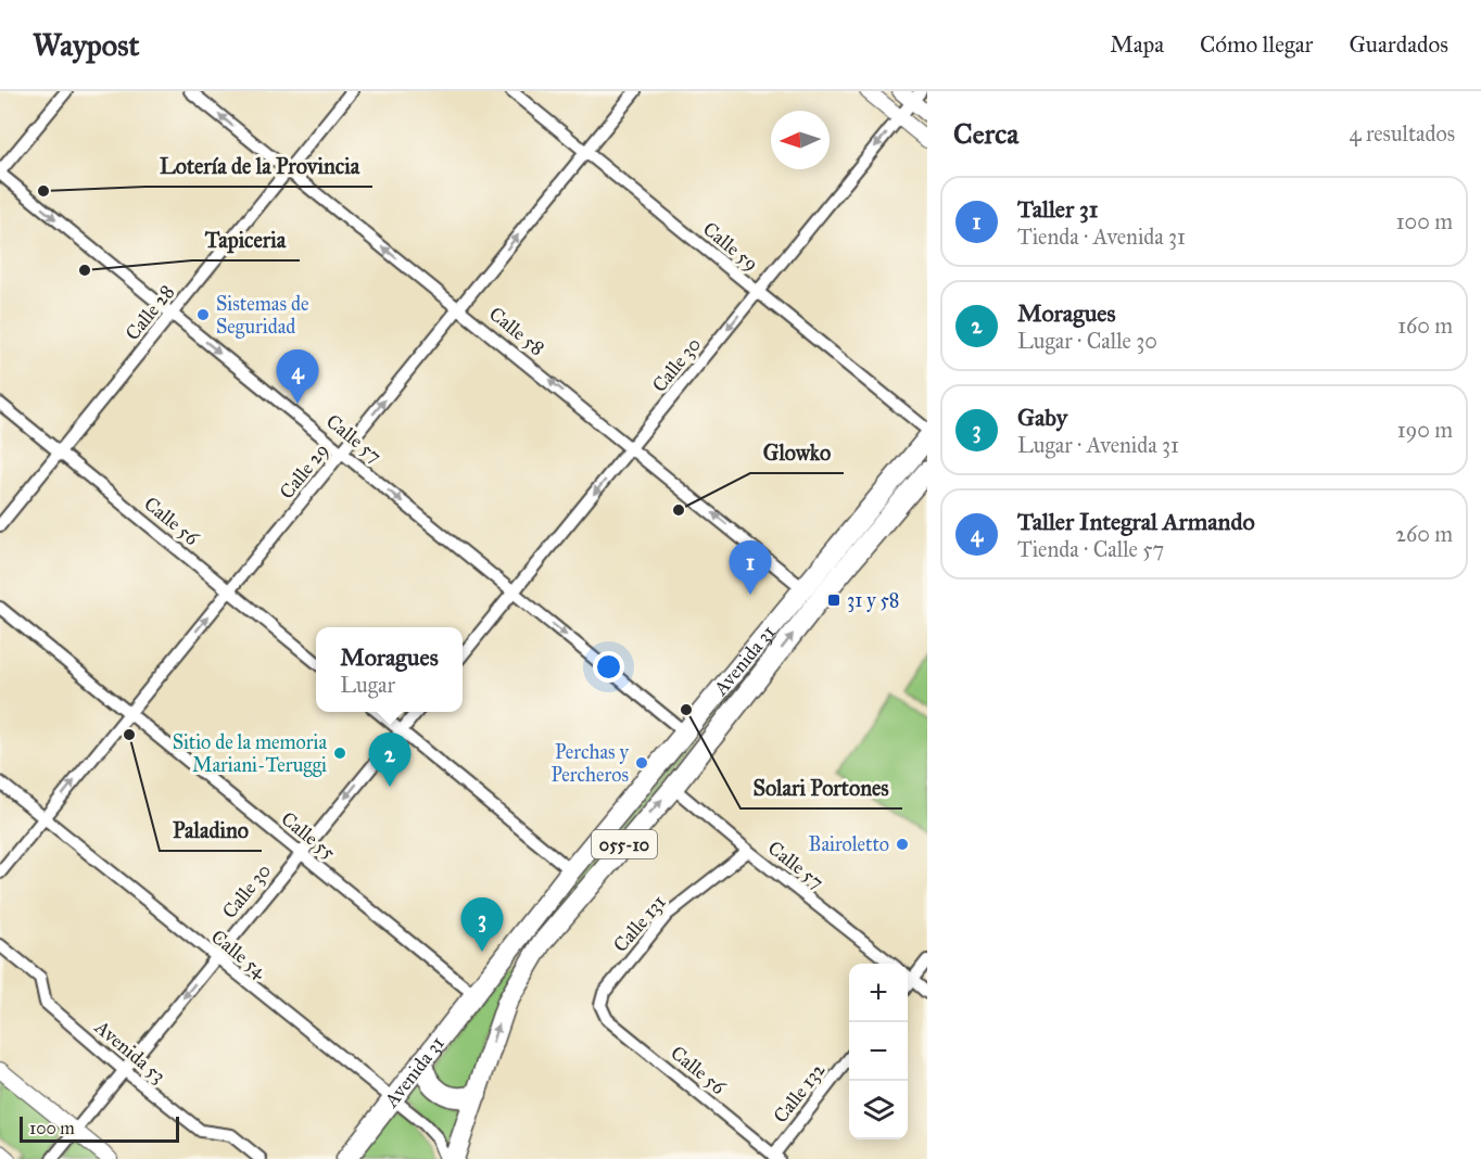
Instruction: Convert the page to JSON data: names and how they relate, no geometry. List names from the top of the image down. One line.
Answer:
{"streets":{"highway":["Avenida 31","055-10"],"street":["Calle 59","Calle 28","Calle 58","Calle 30","Calle 57","Calle 29","Calle 56","Calle 55","Calle 131","Calle 54","Avenida 53","Calle 132"]},"crossings":[["Calle 59","Calle 30"],["Calle 59","Calle 29"],["Calle 28","Calle 58"],["Calle 28","Calle 57"],["Calle 28","Calle 56"],["Calle 58","Calle 30"],["Calle 58","Calle 29"],["Calle 58","Avenida 31"],["Calle 30","Calle 57"],["Calle 30","Calle 55"],["Calle 30","Calle 54"],["Calle 30","Avenida 53"],["Calle 57","Calle 29"],["Calle 57","Avenida 31"],["Calle 57","Calle 131"],["Calle 29","Calle 56"],["Calle 29","Calle 55"],["Calle 29","Calle 54"],["Calle 56","Calle 131"],["Calle 56","Calle 132"],["Avenida 31","Calle 55"],["Avenida 31","Calle 54"]],"one_way":["Calle 58","Calle 30","Calle 57","Calle 29"],"places":{"other":["Lotería de la Provincia","Tapiceria","Sistemas de Seguridad","Glowko","Solari Portones","Paladino","Sitio de la memoria Mariani-Teruggi","Perchas y Percheros","Bairoletto"],"transit":["31 y 58"]},"scale_bar":"100 m","north":"left","page":{"header":"Waypost","nav":["Mapa","Cómo llegar","Guardados"],"heading":["Cerca","4 resultados"],"list":[{"mark":"1","name":"Taller 31","note":"Tienda · Avenida 31","value":"100 m"},{"mark":"2","name":"Moragues","note":"Lugar · Calle 30","value":"160 m"},{"mark":"3","name":"Gaby","note":"Lugar · Avenida 31","value":"190 m"},{"mark":"4","name":"Taller Integral Armando","note":"Tienda · Calle 57","value":"260 m"}],"pins":["4","1","2","3"],"popup":["Moragues","Lugar"],"map_buttons":["+","−"],"scale":"100 m"}}
